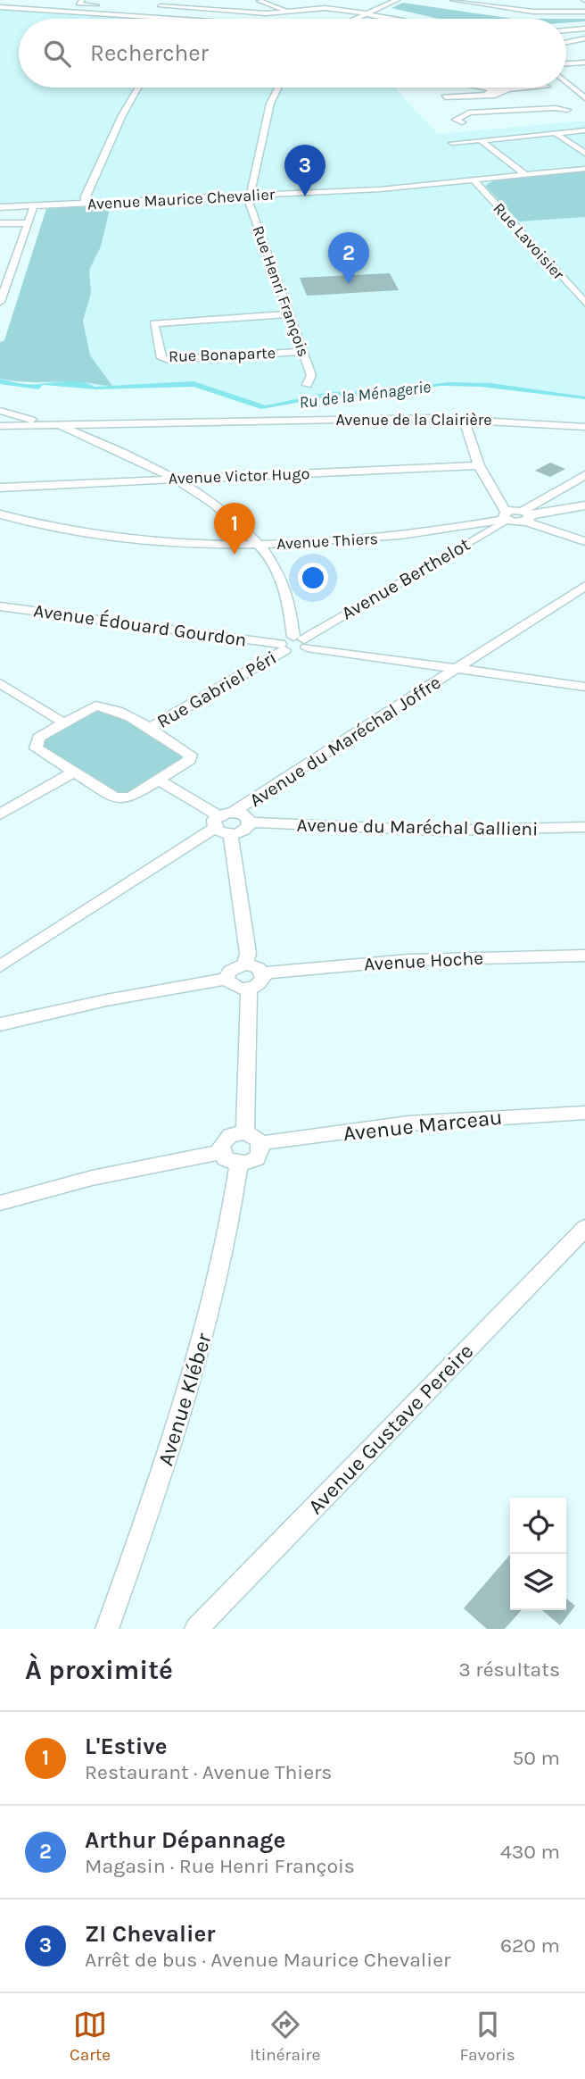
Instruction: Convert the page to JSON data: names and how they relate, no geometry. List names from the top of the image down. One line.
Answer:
{"streets":{"street":["Avenue Maurice Chevalier","Rue Lavoisier","Rue Henri François","Rue Bonaparte","Avenue de la Clairière","Avenue Victor Hugo","Avenue Thiers","Avenue Berthelot","Avenue Édouard Gourdon","Rue Gabriel Péri","Avenue du Maréchal Joffre","Avenue du Maréchal Gallieni","Avenue Hoche","Avenue Marceau","Avenue Kléber","Avenue Gustave Pereire"]},"crossings":[["Avenue Maurice Chevalier","Rue Lavoisier"],["Avenue Maurice Chevalier","Rue Henri François"],["Rue Henri François","Rue Bonaparte"],["Avenue Thiers","Avenue Berthelot"],["Avenue Berthelot","Avenue Édouard Gourdon"],["Avenue Berthelot","Rue Gabriel Péri"],["Avenue Édouard Gourdon","Rue Gabriel Péri"],["Avenue Marceau","Avenue Kléber"]],"water":["Ru de la Ménagerie"],"page":{"search":"Rechercher","pins":["3","2","1"],"heading":["À proximité","3 résultats"],"list":[{"mark":"1","name":"L'Estive","note":"Restaurant · Avenue Thiers","value":"50 m"},{"mark":"2","name":"Arthur Dépannage","note":"Magasin · Rue Henri François","value":"430 m"},{"mark":"3","name":"ZI Chevalier","note":"Arrêt de bus · Avenue Maurice Chevalier","value":"620 m"}],"nav":["Carte","Itinéraire","Favoris"]}}
